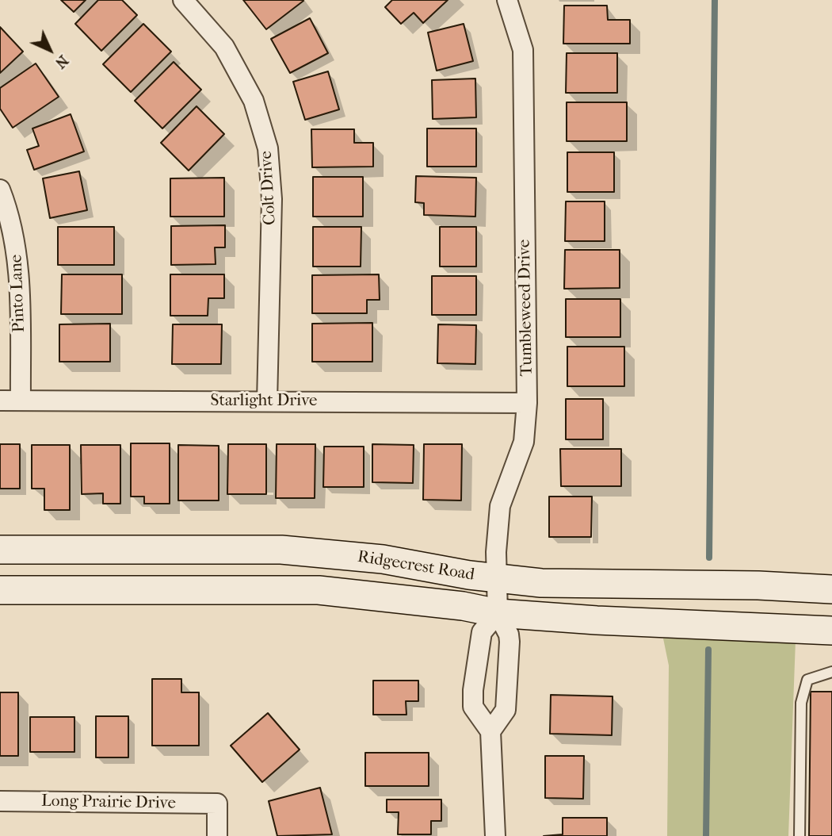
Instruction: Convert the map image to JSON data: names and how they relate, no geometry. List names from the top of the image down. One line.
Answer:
{"streets":{"main road":["Ridgecrest Road"],"street":["Colt Drive","Pinto Lane","Tumbleweed Drive","Starlight Drive","Long Prairie Drive"]},"crossings":[["Colt Drive","Starlight Drive"],["Pinto Lane","Starlight Drive"],["Tumbleweed Drive","Starlight Drive"],["Tumbleweed Drive","Ridgecrest Road"]],"north":"bottom right"}
